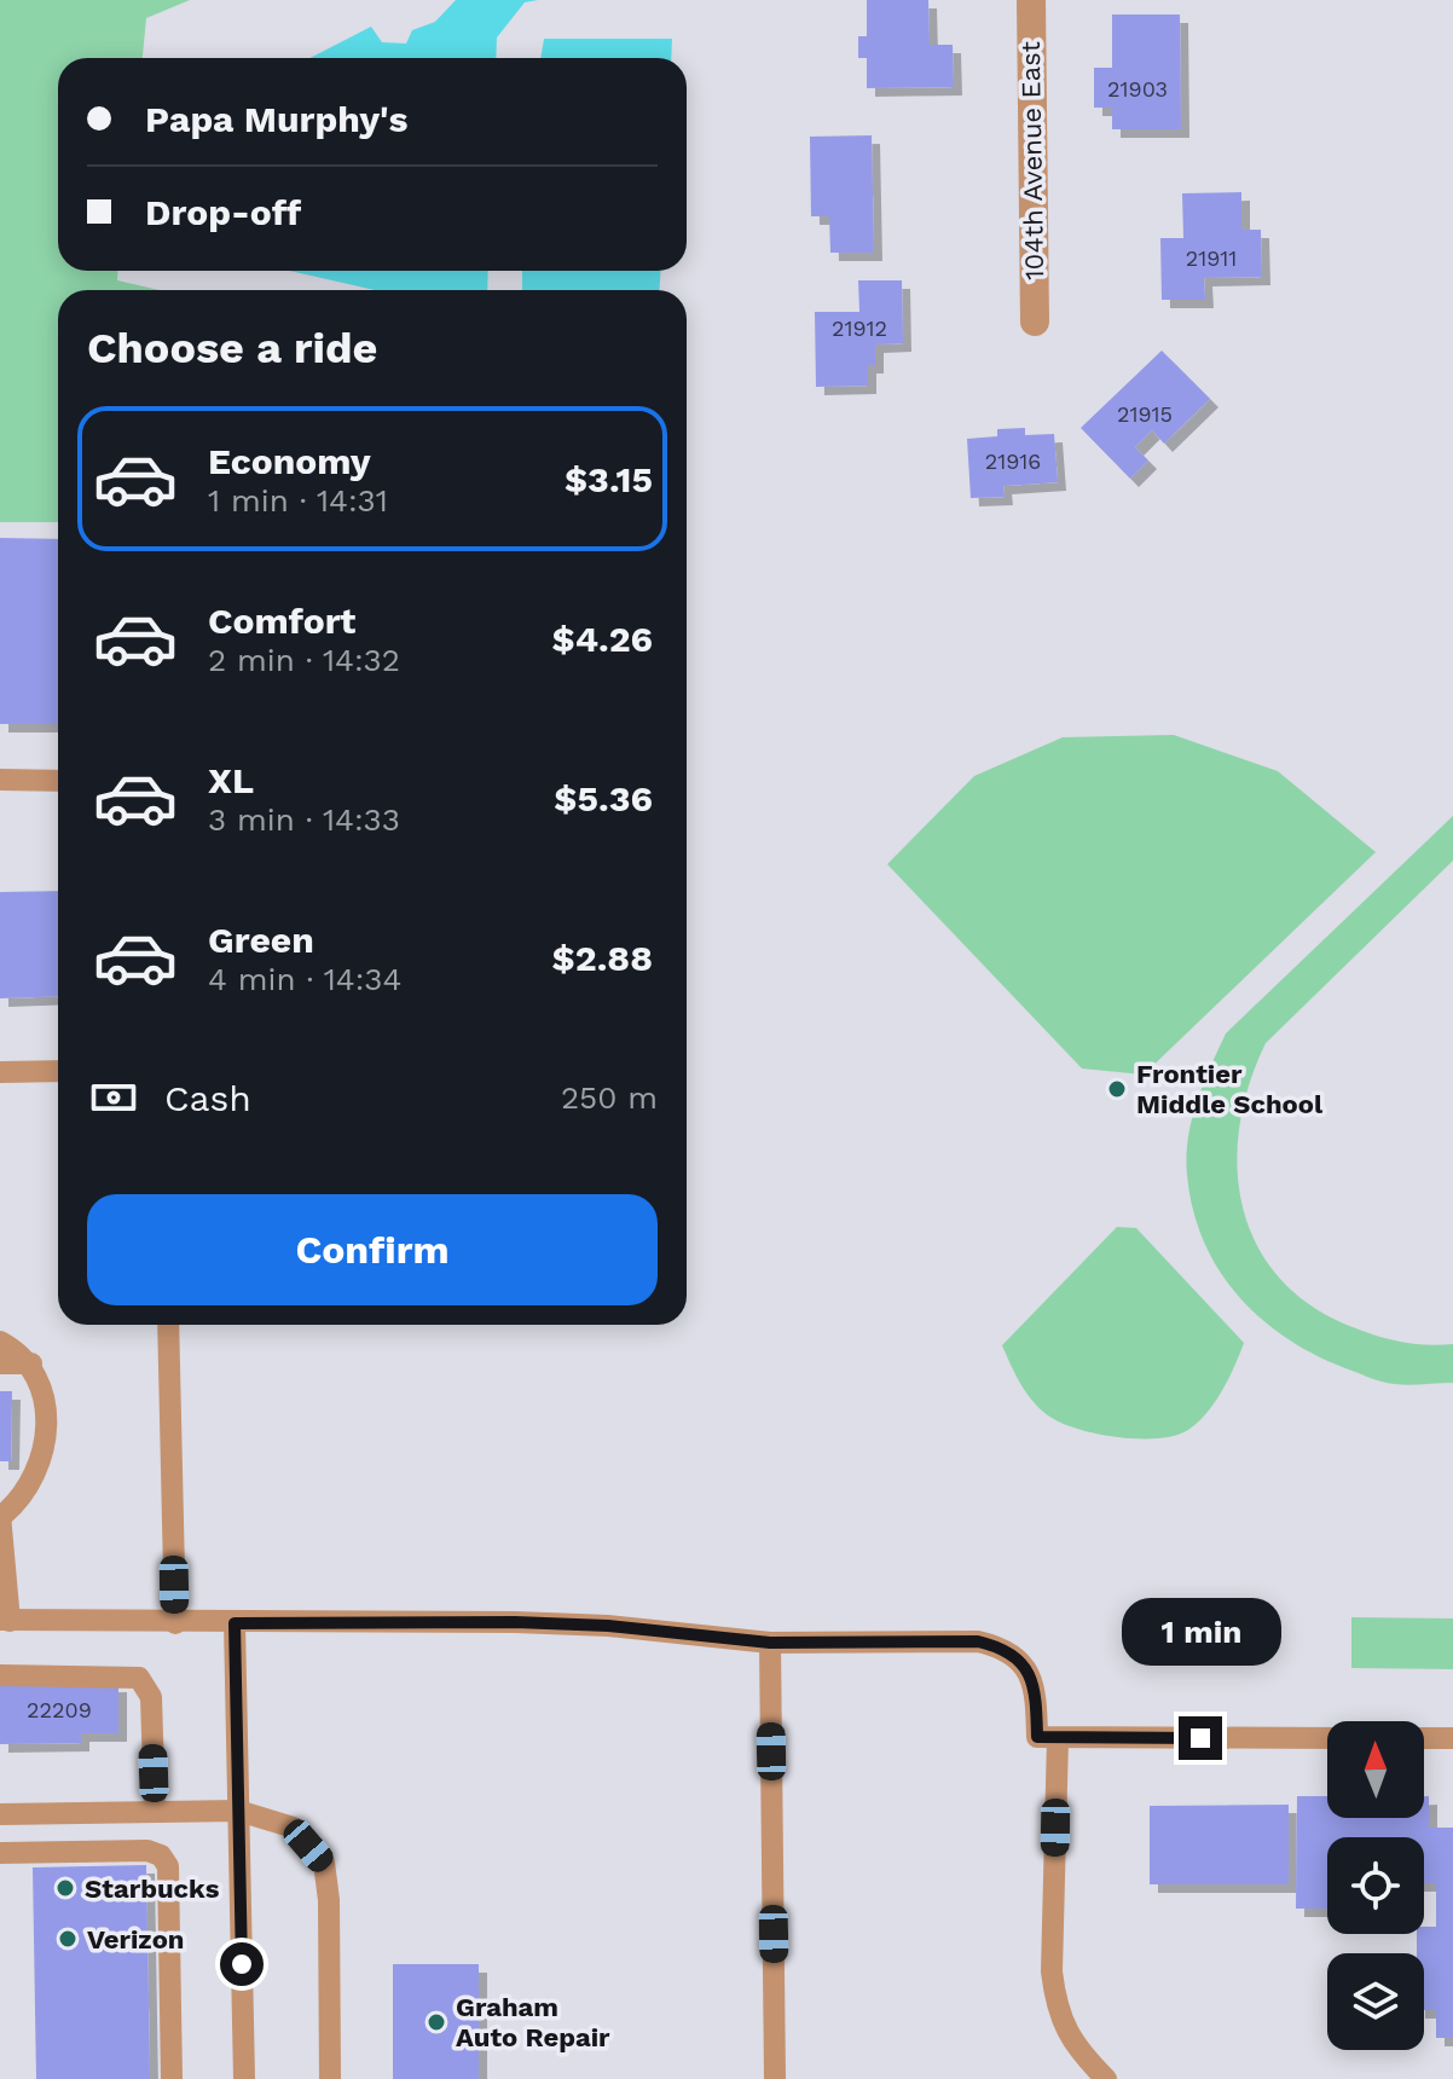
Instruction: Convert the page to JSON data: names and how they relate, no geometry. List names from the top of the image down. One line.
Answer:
{"streets":{"street":["104th Avenue East"]},"places":["Frontier Middle School","Starbucks","Verizon","Graham Auto Repair"],"house_numbers":["21903","21911","21912","21915","21916","22209"],"north":"top","page":{"banner":["Papa Murphy's","Drop-off"],"heading":"Choose a ride","list":[{"name":"Economy","note":"1 min · 14:31","value":"$3.15"},{"name":"Comfort","note":"2 min · 14:32","value":"$4.26"},{"name":"XL","note":"3 min · 14:33","value":"$5.36"},{"name":"Green","note":"4 min · 14:34","value":"$2.88"}],"pay":["Cash","250 m"],"buttons":"Confirm","bubble":"1 min"}}
